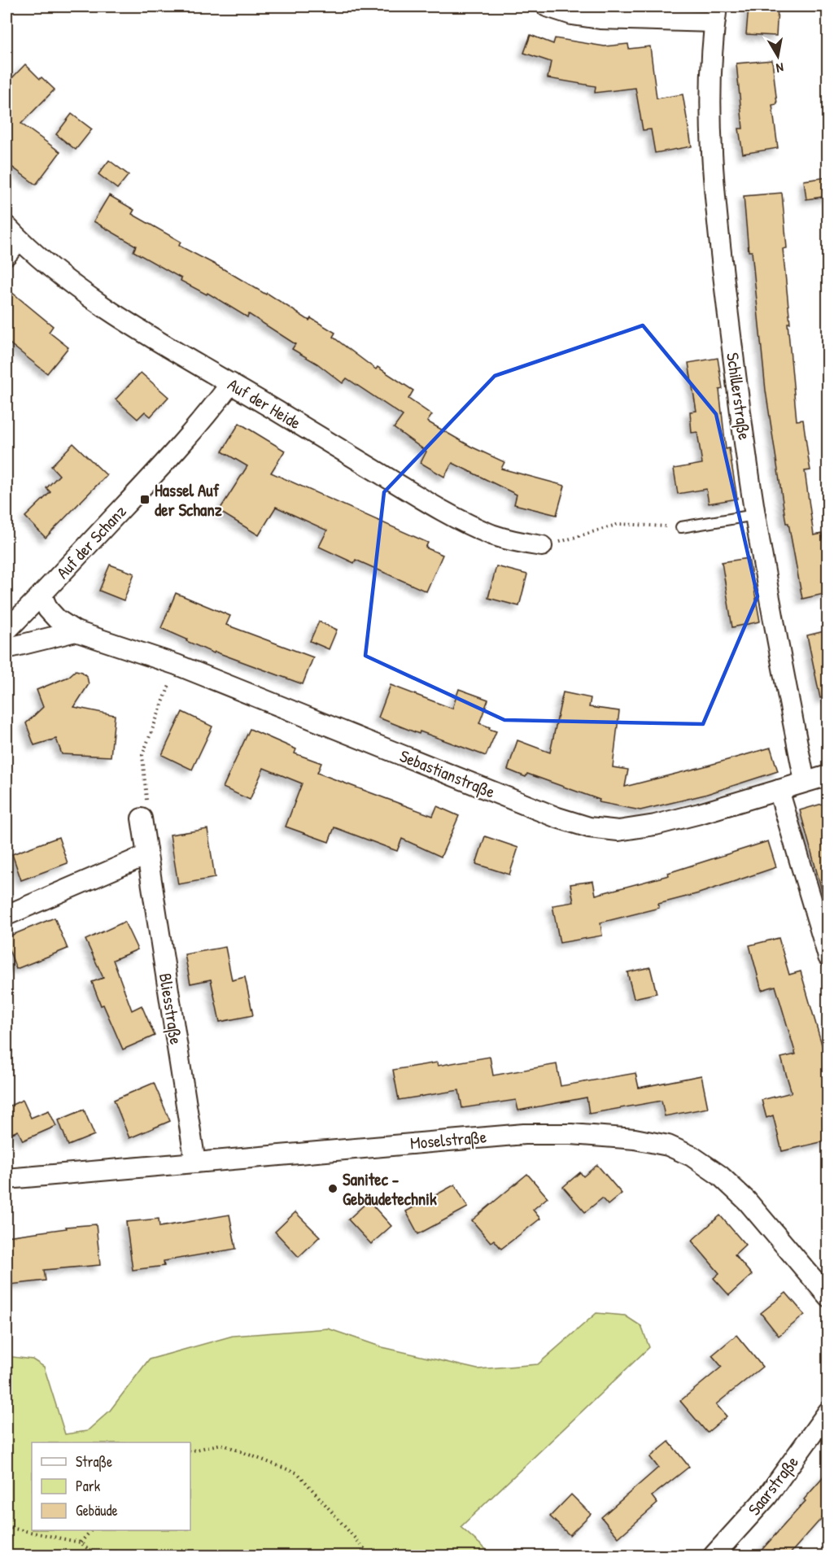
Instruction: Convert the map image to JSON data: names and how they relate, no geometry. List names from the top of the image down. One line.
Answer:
{"streets":{"street":["Schillerstraße","Auf der Heide","Auf der Schanz","Sebastianstraße","Bliesstraße","Moselstraße","Saarstraße"]},"crossings":[["Schillerstraße","Sebastianstraße"],["Auf der Heide","Auf der Schanz"],["Auf der Schanz","Sebastianstraße"],["Bliesstraße","Moselstraße"]],"places":{"transit":["Hassel Auf der Schanz"],"other":["Sanitec - Gebäudetechnik"]},"legend":["Straße","Park","Gebäude"],"north":"bottom"}
